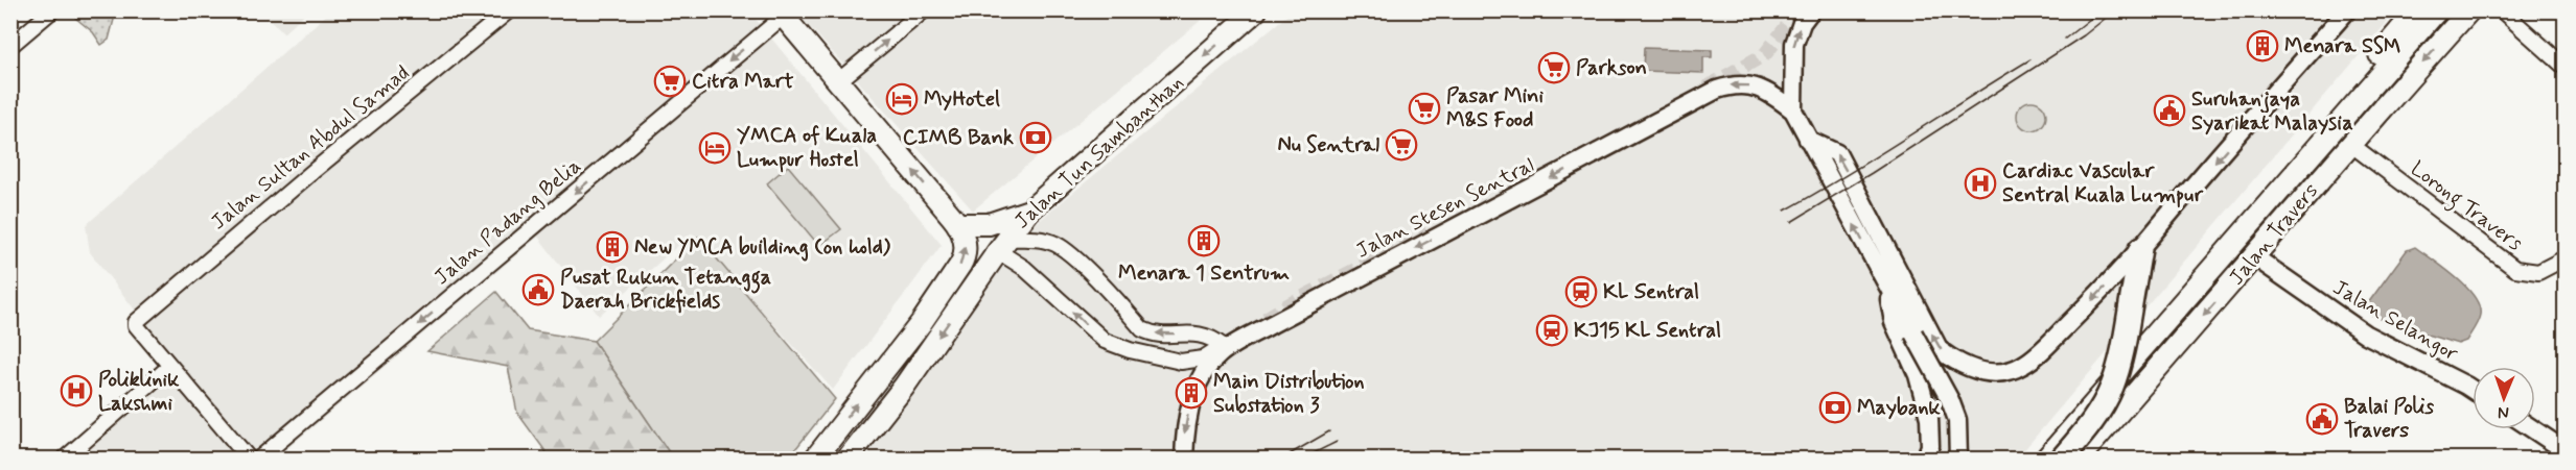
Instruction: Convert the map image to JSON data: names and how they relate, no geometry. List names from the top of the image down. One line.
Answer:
{"streets":{"main road":["Jalan Tun Sambanthan","Jalan Travers"],"street":["Jalan Sultan Abdul Samad","Lorong Travers","Jalan Stesen Sentral","Jalan Padang Belia","Jalan Selangor"]},"crossings":[["Lorong Travers","Jalan Travers"],["Jalan Travers","Jalan Selangor"]],"one_way":["Jalan Padang Belia"],"places":{"building":["Menara SSM","Menara 1 Sentrum","New YMCA building (on hold)","Main Distribution Substation 3"],"supermarket":["Parkson","Citra Mart","Pasar Mini M&S Food","Nu Sentral"],"hotel":["MyHotel","YMCA of Kuala Lumpur Hostel"],"public building":["Suruhanjaya Syarikat Malaysia","Pusat Rukun Tetangga Daerah Brickfields","Balai Polis Travers"],"bank":["CIMB Bank","Maybank"],"hospital":["Cardiac Vascular Sentral Kuala Lumpur","Poliklinik Lakshmi"],"station":["KL Sentral","KJ15 KL Sentral"]},"north":"bottom"}
